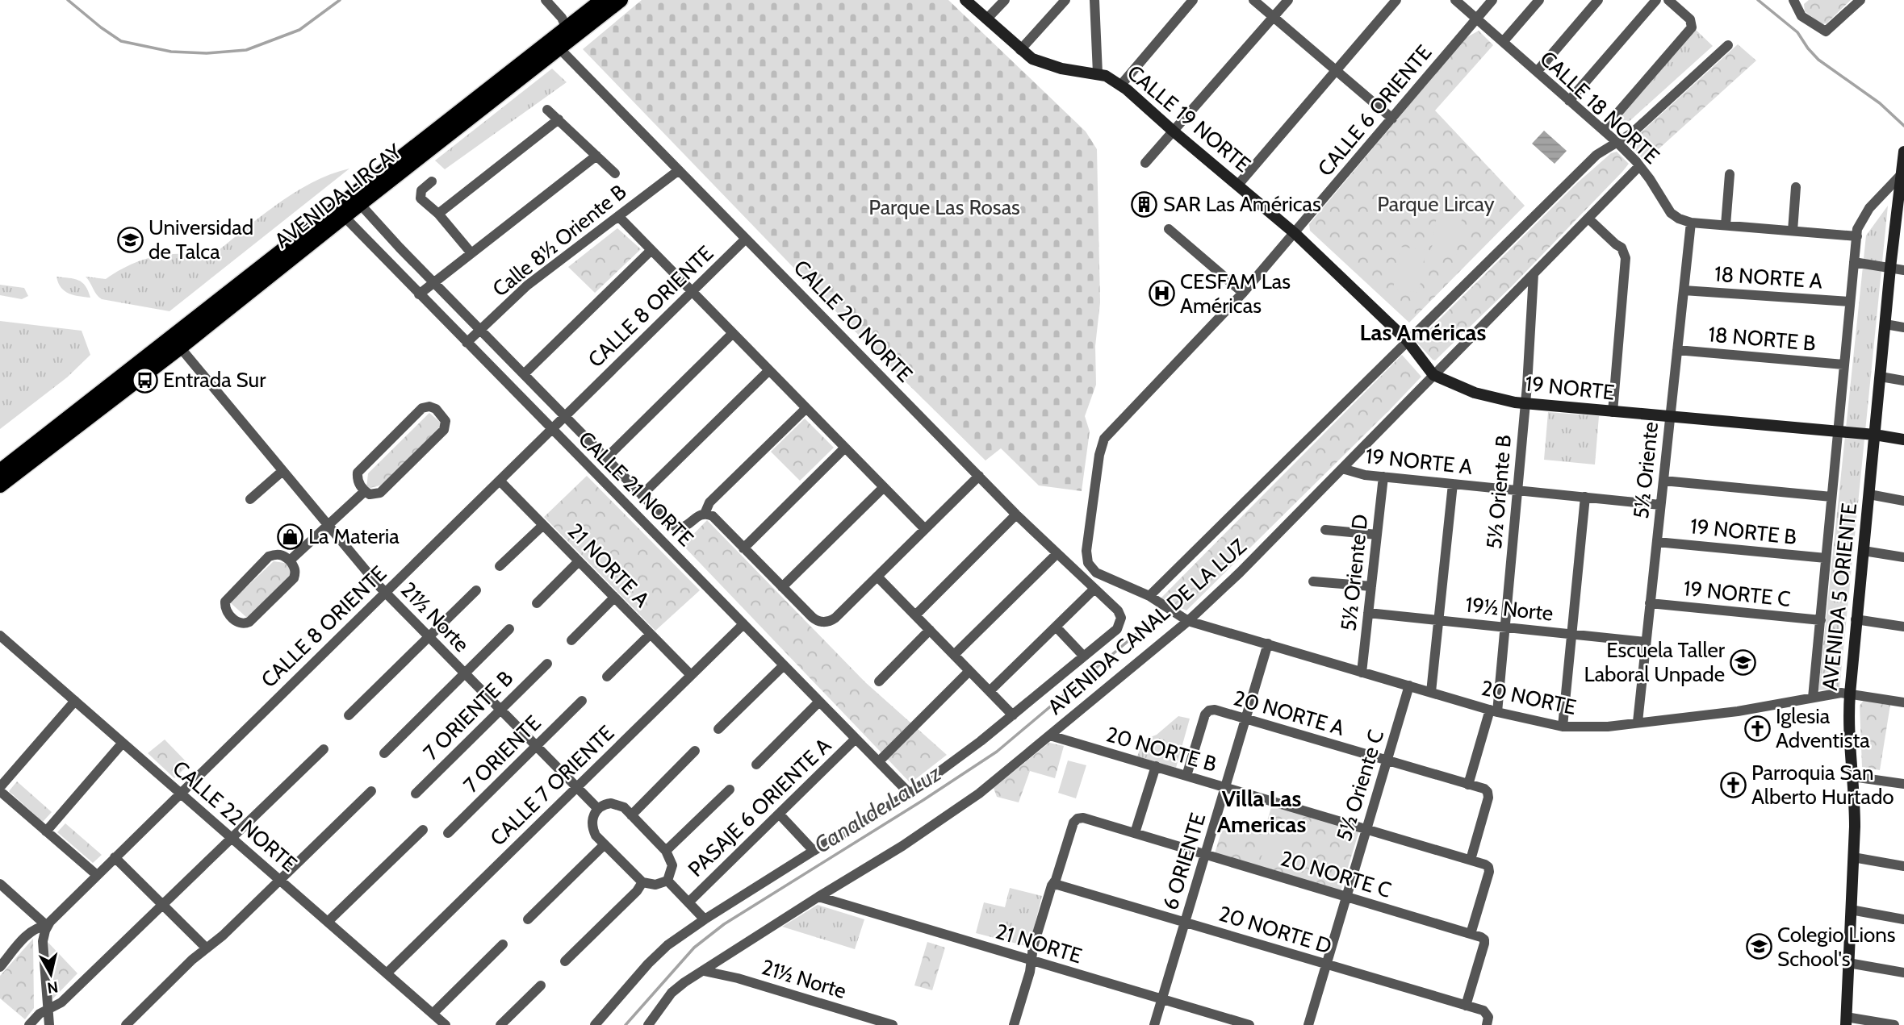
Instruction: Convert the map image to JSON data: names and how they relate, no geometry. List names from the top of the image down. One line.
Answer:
{"streets":{"main road":["AVENIDA LIRCAY"],"street":["CALLE 18 NORTE","CALLE 6 ORIENTE","CALLE 19 NORTE","Calle 8½ Oriente B","18 NORTE A","CALLE 8 ORIENTE","CALLE 20 NORTE","18 NORTE B","19 NORTE","19 NORTE A","5½ Oriente","CALLE 21 NORTE","5½ Oriente B","19 NORTE B","21 NORTE A","5½ Oriente D","19 NORTE C","AVENIDA 5 ORIENTE","19½ Norte","21½ Norte","AVENIDA CANAL DE LA LUZ","20 NORTE","20 NORTE A","7 ORIENTE B","20 NORTE B","7 ORIENTE","CALLE 7 ORIENTE","5½ Oriente C","PASAJE 6 ORIENTE A","CALLE 22 NORTE","6 ORIENTE","20 NORTE C","20 NORTE D","21 NORTE"]},"crossings":[["CALLE 18 NORTE","CALLE 6 ORIENTE"],["CALLE 18 NORTE","5½ Oriente"],["CALLE 18 NORTE","AVENIDA 5 ORIENTE"],["CALLE 18 NORTE","AVENIDA CANAL DE LA LUZ"],["CALLE 6 ORIENTE","CALLE 19 NORTE"],["CALLE 6 ORIENTE","19 NORTE"],["CALLE 6 ORIENTE","AVENIDA CANAL DE LA LUZ"],["CALLE 6 ORIENTE","20 NORTE"],["CALLE 19 NORTE","19 NORTE"],["AVENIDA LIRCAY","CALLE 20 NORTE"],["AVENIDA LIRCAY","CALLE 21 NORTE"],["AVENIDA LIRCAY","21½ Norte"],["Calle 8½ Oriente B","CALLE 20 NORTE"],["Calle 8½ Oriente B","CALLE 21 NORTE"],["18 NORTE A","5½ Oriente"],["18 NORTE A","AVENIDA 5 ORIENTE"],["CALLE 8 ORIENTE","CALLE 20 NORTE"],["CALLE 8 ORIENTE","CALLE 21 NORTE"],["CALLE 8 ORIENTE","21 NORTE A"],["CALLE 8 ORIENTE","21½ Norte"],["CALLE 8 ORIENTE","CALLE 22 NORTE"],["CALLE 20 NORTE","AVENIDA CANAL DE LA LUZ"],["18 NORTE B","5½ Oriente"],["18 NORTE B","AVENIDA 5 ORIENTE"],["19 NORTE","5½ Oriente"],["19 NORTE","5½ Oriente B"],["19 NORTE","AVENIDA 5 ORIENTE"],["19 NORTE","AVENIDA CANAL DE LA LUZ"],["19 NORTE A","5½ Oriente"],["19 NORTE A","5½ Oriente B"],["19 NORTE A","5½ Oriente D"],["19 NORTE A","AVENIDA CANAL DE LA LUZ"],["5½ Oriente","19 NORTE B"],["5½ Oriente","19 NORTE C"],["5½ Oriente","19½ Norte"],["5½ Oriente","20 NORTE"],["CALLE 21 NORTE","AVENIDA CANAL DE LA LUZ"],["CALLE 21 NORTE","CALLE 7 ORIENTE"],["CALLE 21 NORTE","PASAJE 6 ORIENTE A"],["5½ Oriente B","19½ Norte"],["5½ Oriente B","AVENIDA CANAL DE LA LUZ"],["5½ Oriente B","20 NORTE"],["5½ Oriente B","20 NORTE A"],["19 NORTE B","AVENIDA 5 ORIENTE"],["21 NORTE A","CALLE 7 ORIENTE"],["5½ Oriente D","19½ Norte"],["5½ Oriente D","20 NORTE"],["19 NORTE C","AVENIDA 5 ORIENTE"],["AVENIDA 5 ORIENTE","20 NORTE"],["21½ Norte","AVENIDA CANAL DE LA LUZ"],["21½ Norte","7 ORIENTE B"],["21½ Norte","7 ORIENTE"],["21½ Norte","CALLE 7 ORIENTE"],["AVENIDA CANAL DE LA LUZ","20 NORTE"],["AVENIDA CANAL DE LA LUZ","20 NORTE B"],["AVENIDA CANAL DE LA LUZ","21 NORTE"],["20 NORTE","5½ Oriente C"],["20 NORTE","6 ORIENTE"],["20 NORTE A","20 NORTE B"],["20 NORTE A","5½ Oriente C"],["20 NORTE A","6 ORIENTE"],["20 NORTE B","5½ Oriente C"],["20 NORTE B","6 ORIENTE"],["20 NORTE B","20 NORTE C"],["CALLE 7 ORIENTE","CALLE 22 NORTE"],["5½ Oriente C","20 NORTE C"],["5½ Oriente C","20 NORTE D"],["6 ORIENTE","20 NORTE C"],["6 ORIENTE","20 NORTE D"],["6 ORIENTE","21 NORTE"],["20 NORTE C","20 NORTE D"]],"districts":["Las Américas","Villa Las Americas"],"water":["Canal de La Luz"],"parks":["Parque Lircay","Parque Las Rosas"],"places":{"building":["SAR Las Américas"],"school or university":["Universidad de Talca","Escuela Taller Laboral Unpade","Colegio Lions School's"],"hospital":["CESFAM Las Américas"],"bus stop":["Entrada Sur"],"shop":["La Materia"],"church":["Iglesia Adventista","Parroquia San Alberto Hurtado"]},"north":"bottom"}
